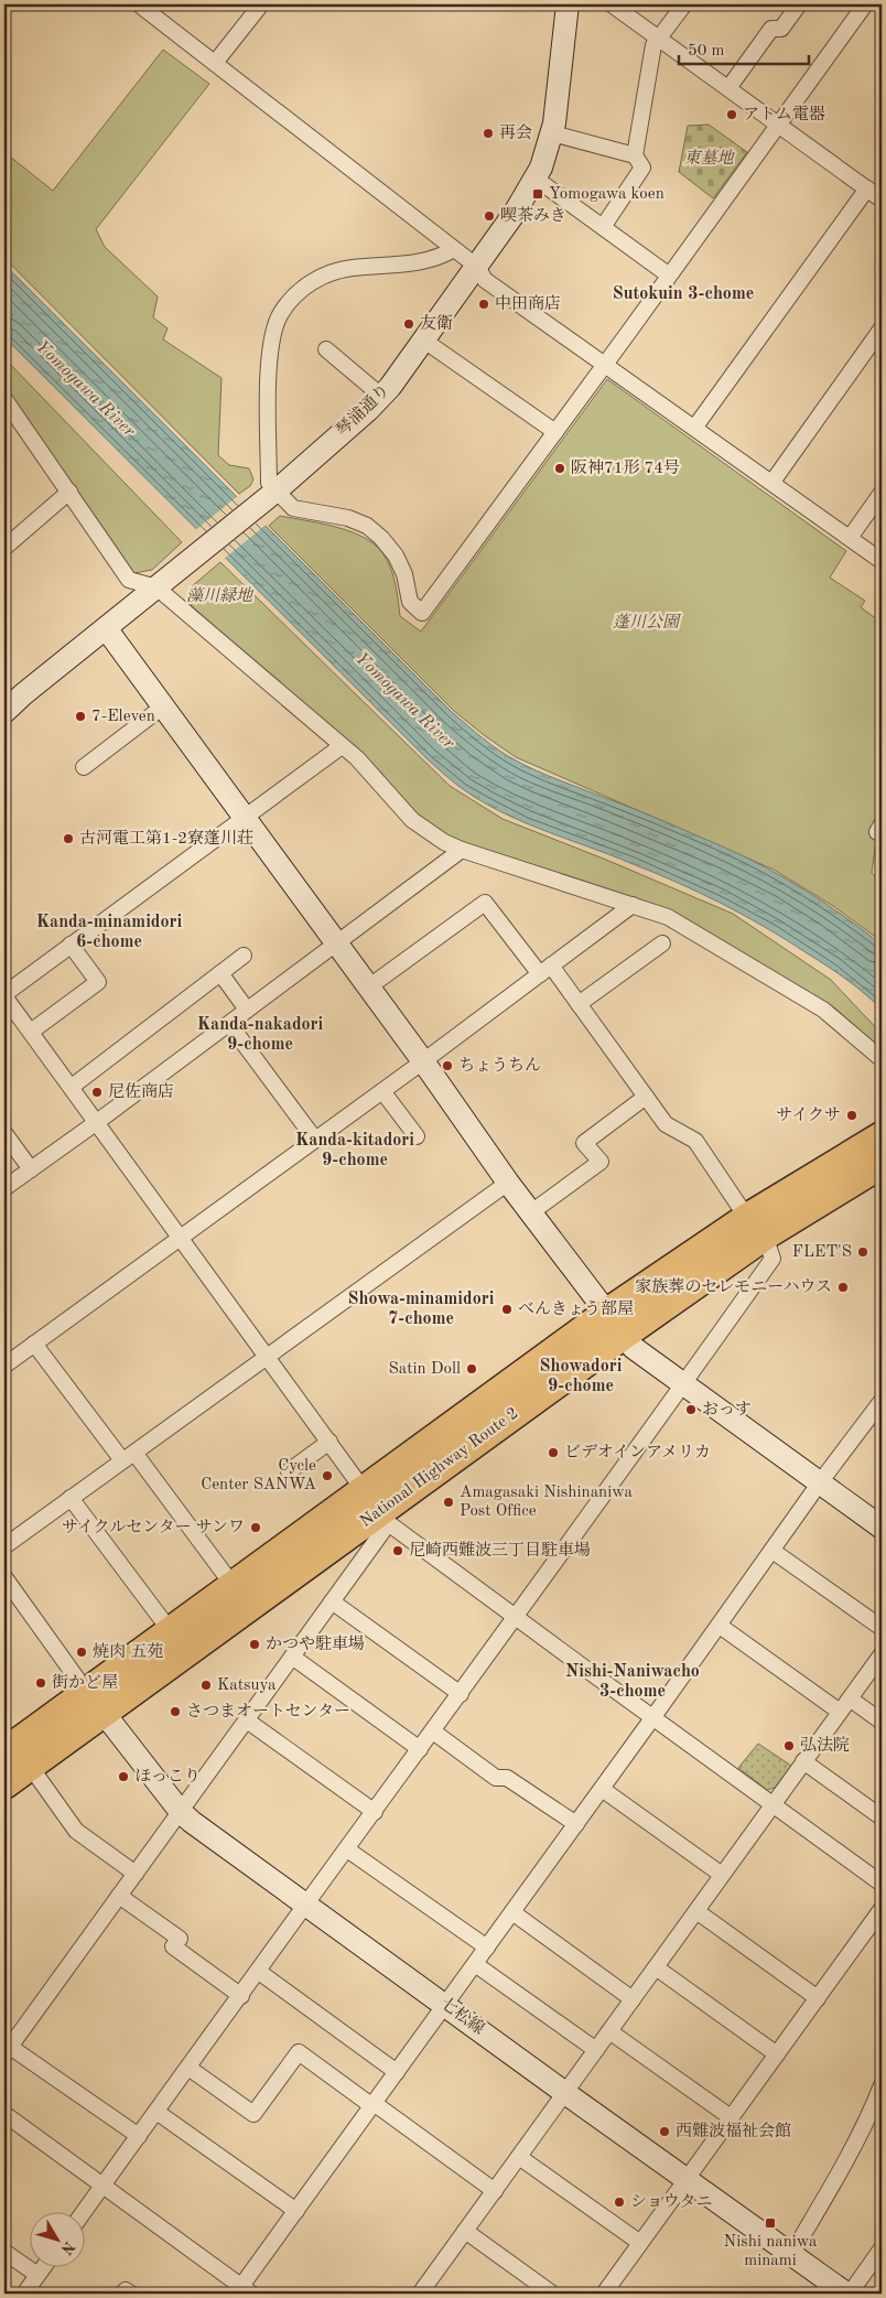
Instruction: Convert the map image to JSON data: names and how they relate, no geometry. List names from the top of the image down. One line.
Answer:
{"streets":{"highway":["National Highway Route 2"],"street":["琴浦通り","七松線"]},"crossings":[["National Highway Route 2","七松線"]],"districts":["Sutokuin 3-chome","Kanda-minamidori 6-chome","Kanda-nakadori 9-chome","Kanda-kitadori 9-chome","Showa-minamidori 7-chome","Showadori 9-chome","Nishi-Naniwacho 3-chome"],"water":["Yomogawa River"],"parks":["東墓地","藻川緑地","蓬川公園"],"places":{"other":["アトム電器","再会","喫茶みき","中田商店","友衛","阪神71形 74号","7-Eleven","古河電工第1-2寮蓬川荘","ちょうちん","尼佐商店","サイクサ","FLET'S","家族葬のセレモニーハウス","べんきょう部屋","Satin Doll","おっす","ビデオインアメリカ","Cycle Center SANWA","Amagasaki Nishinaniwa Post Office","サイクルセンター サンワ","尼崎西難波三丁目駐車場","かつや駐車場","焼肉 五苑","街かど屋","Katsuya","さつまオートセンター","弘法院","ほっこり","西難波福祉会館","ショウタニ"],"transit":["Yomogawa koen","Nishi naniwa minami"]},"scale_bar":"50 m","north":"bottom right"}
